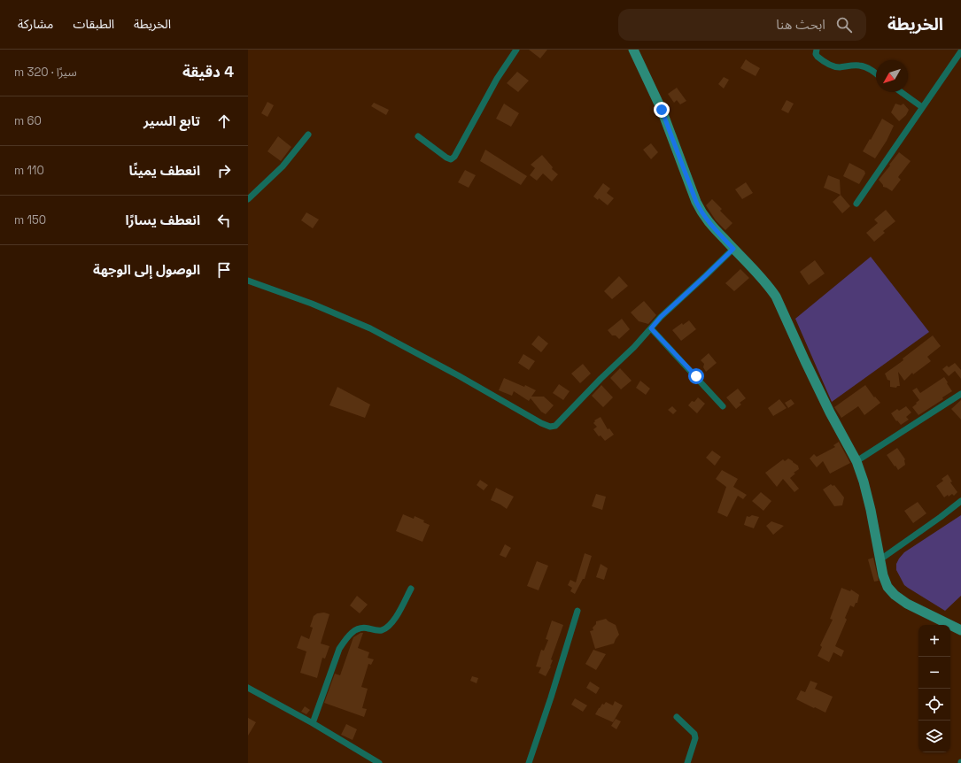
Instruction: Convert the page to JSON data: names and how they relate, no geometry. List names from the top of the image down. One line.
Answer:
{"north":"bottom left","page":{"header":"الخريطة","search":"ابحث هنا","nav":["الخريطة","الطبقات","مشاركة"],"heading":["4 دقيقة","سيرًا · 320 m"],"list":[["تابع السير","60 m"],["انعطف يمينًا","110 m"],["انعطف يسارًا","150 m"],"الوصول إلى الوجهة"],"map_buttons":["+","−"]}}
